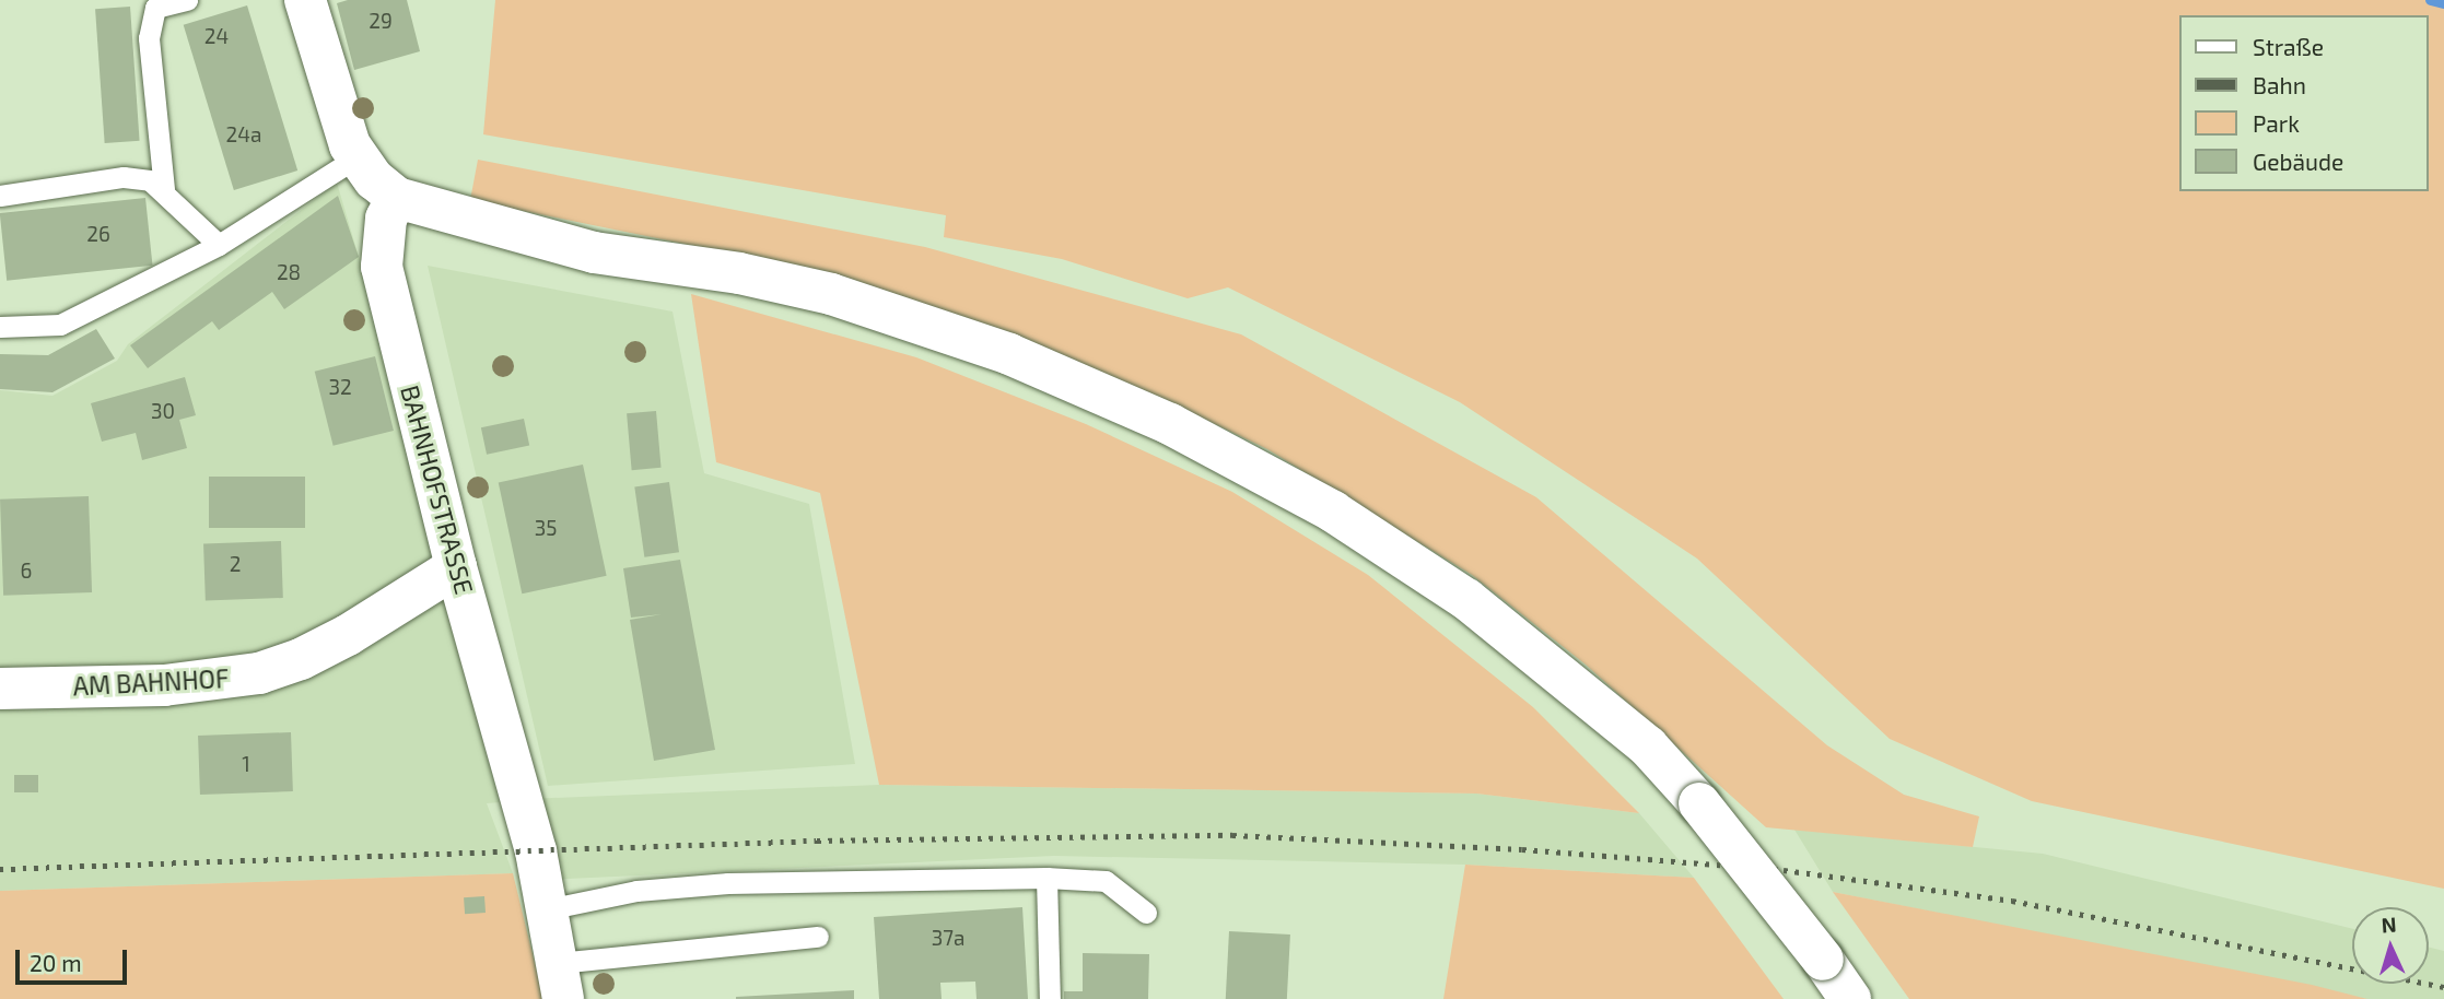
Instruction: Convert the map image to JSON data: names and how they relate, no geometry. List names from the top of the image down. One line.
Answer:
{"streets":{"main road":["BAHNHOFSTRASSE","AM BAHNHOF"]},"crossings":[["BAHNHOFSTRASSE","AM BAHNHOF"]],"house_numbers":["29","24","24a","26","28","32","30","35","2","6","1","37a"],"legend":["Straße","Bahn","Park","Gebäude"],"scale_bar":"20 m","north":"top"}
